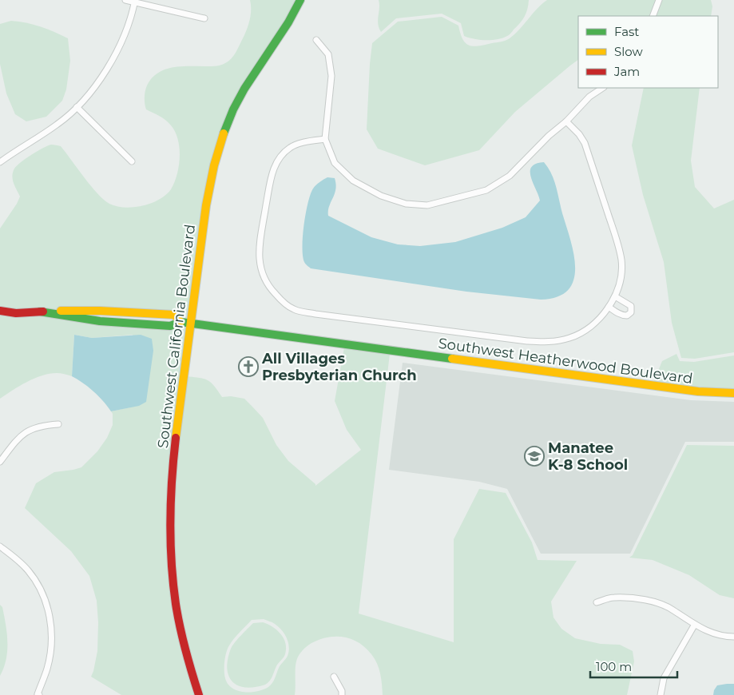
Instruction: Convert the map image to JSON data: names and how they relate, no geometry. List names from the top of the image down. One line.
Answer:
{"streets":{"street":["Southwest California Boulevard","Southwest Heatherwood Boulevard"]},"crossings":[["Southwest California Boulevard","Southwest Heatherwood Boulevard"]],"places":{"church":["All Villages Presbyterian Church"],"school or university":["Manatee K-8 School"]},"legend":["Fast","Slow","Jam"],"scale_bar":"100 m"}
